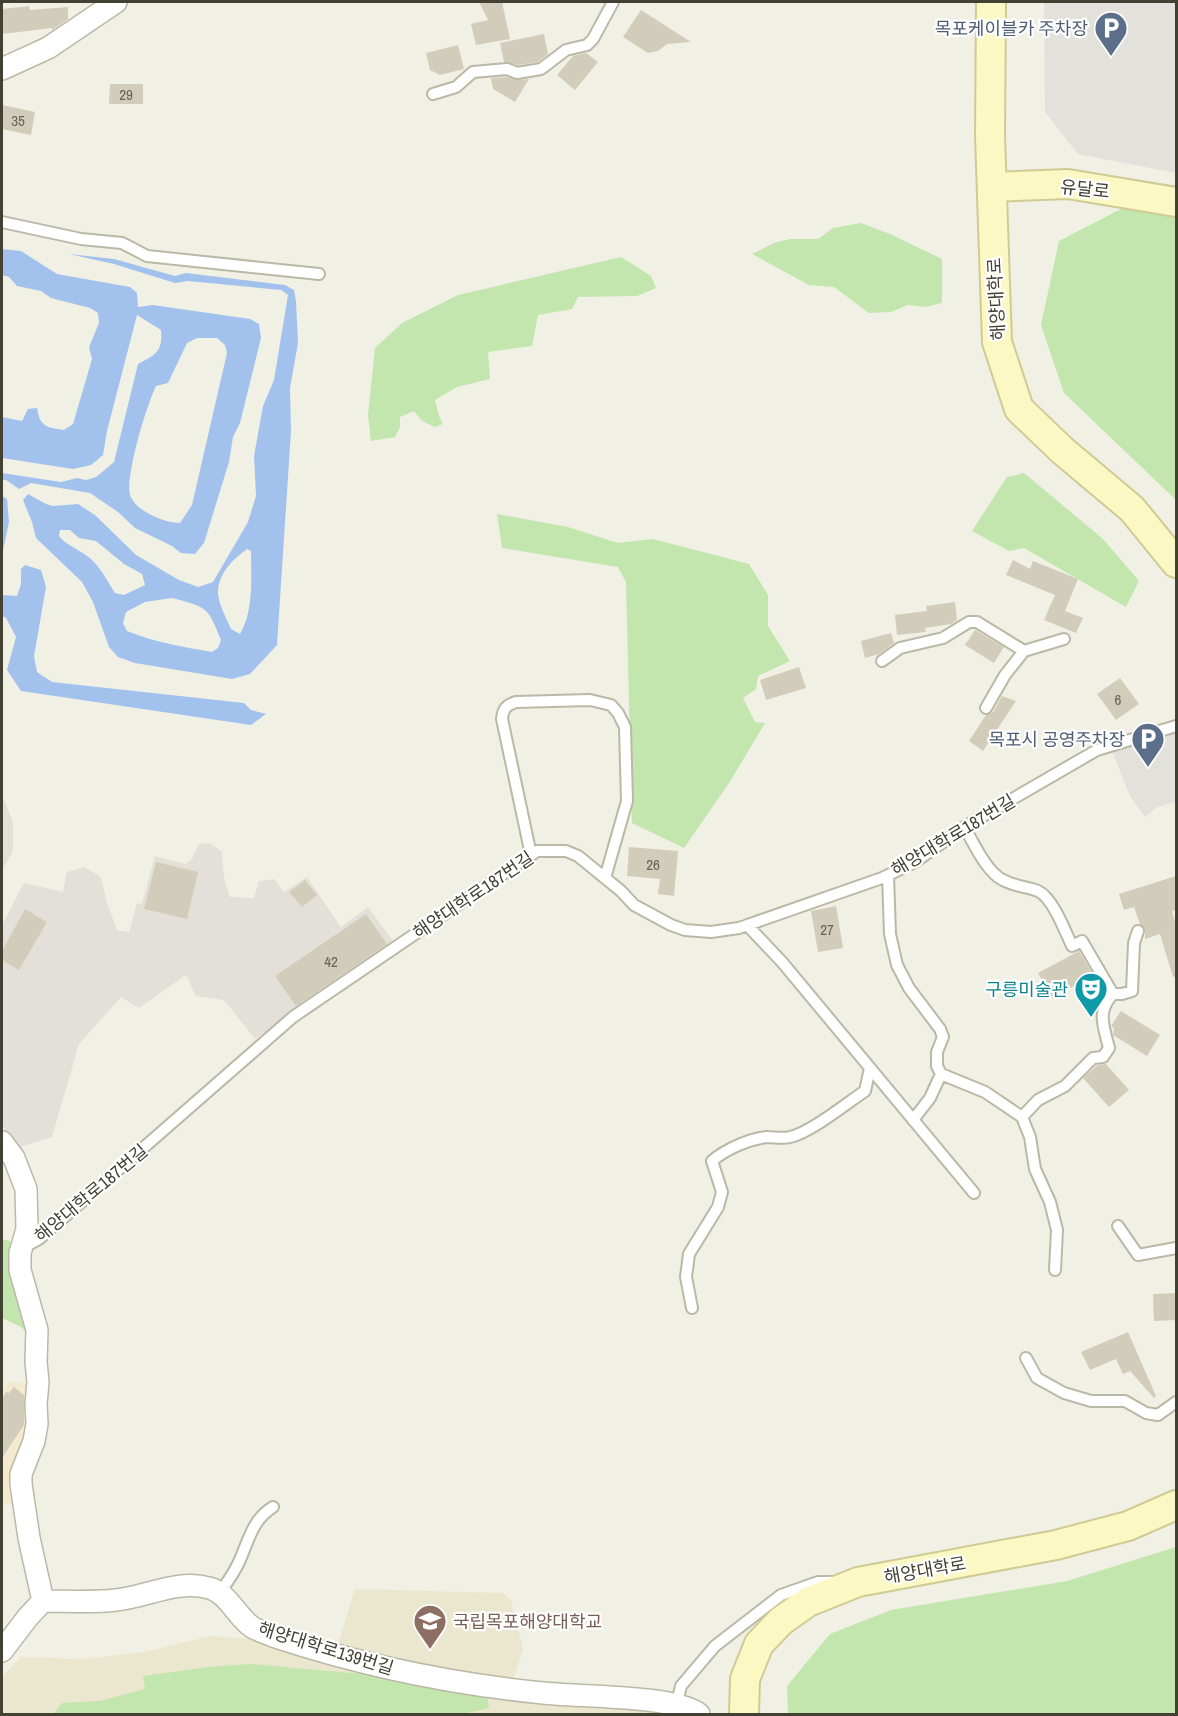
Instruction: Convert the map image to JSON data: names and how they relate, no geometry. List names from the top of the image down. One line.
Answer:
{"streets":{"street":["유달로","해양대학로","해양대학로139번길"],"lane":["해양대학로187번길"]},"crossings":[["유달로","해양대학로"]],"places":{"parking":["목포케이블카 주차장","목포시 공영주차장"],"theatre":["구릉미술관"],"school or university":["국립목포해양대학교"]},"house_numbers":["29","35","6","26","27","42"]}
